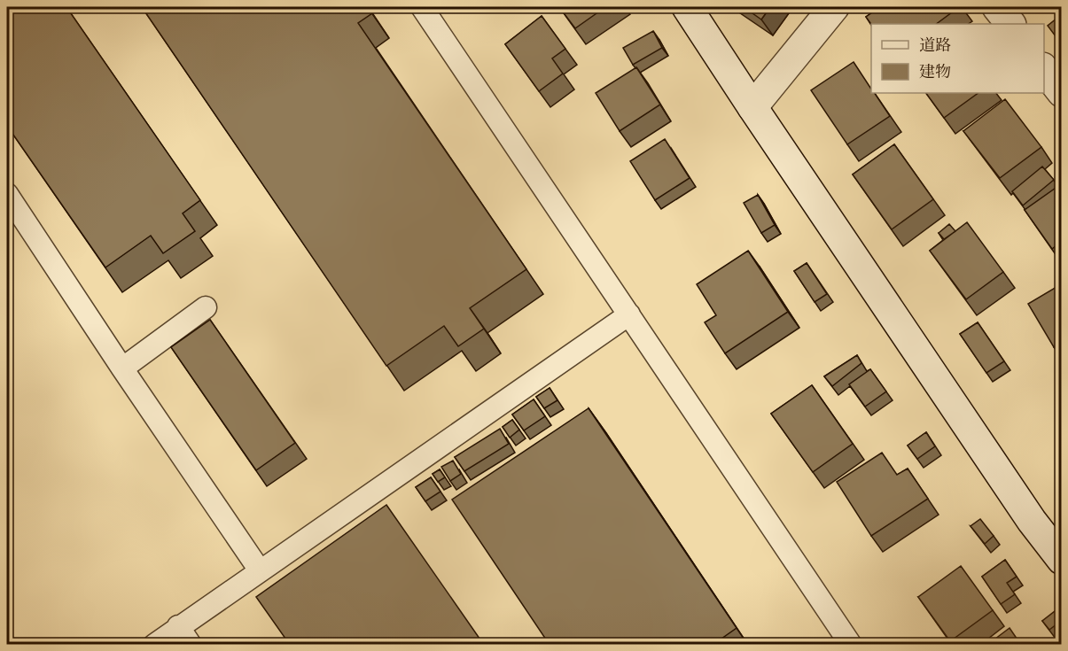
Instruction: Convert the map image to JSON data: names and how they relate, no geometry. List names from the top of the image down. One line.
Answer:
{"legend":["道路","建物"]}
